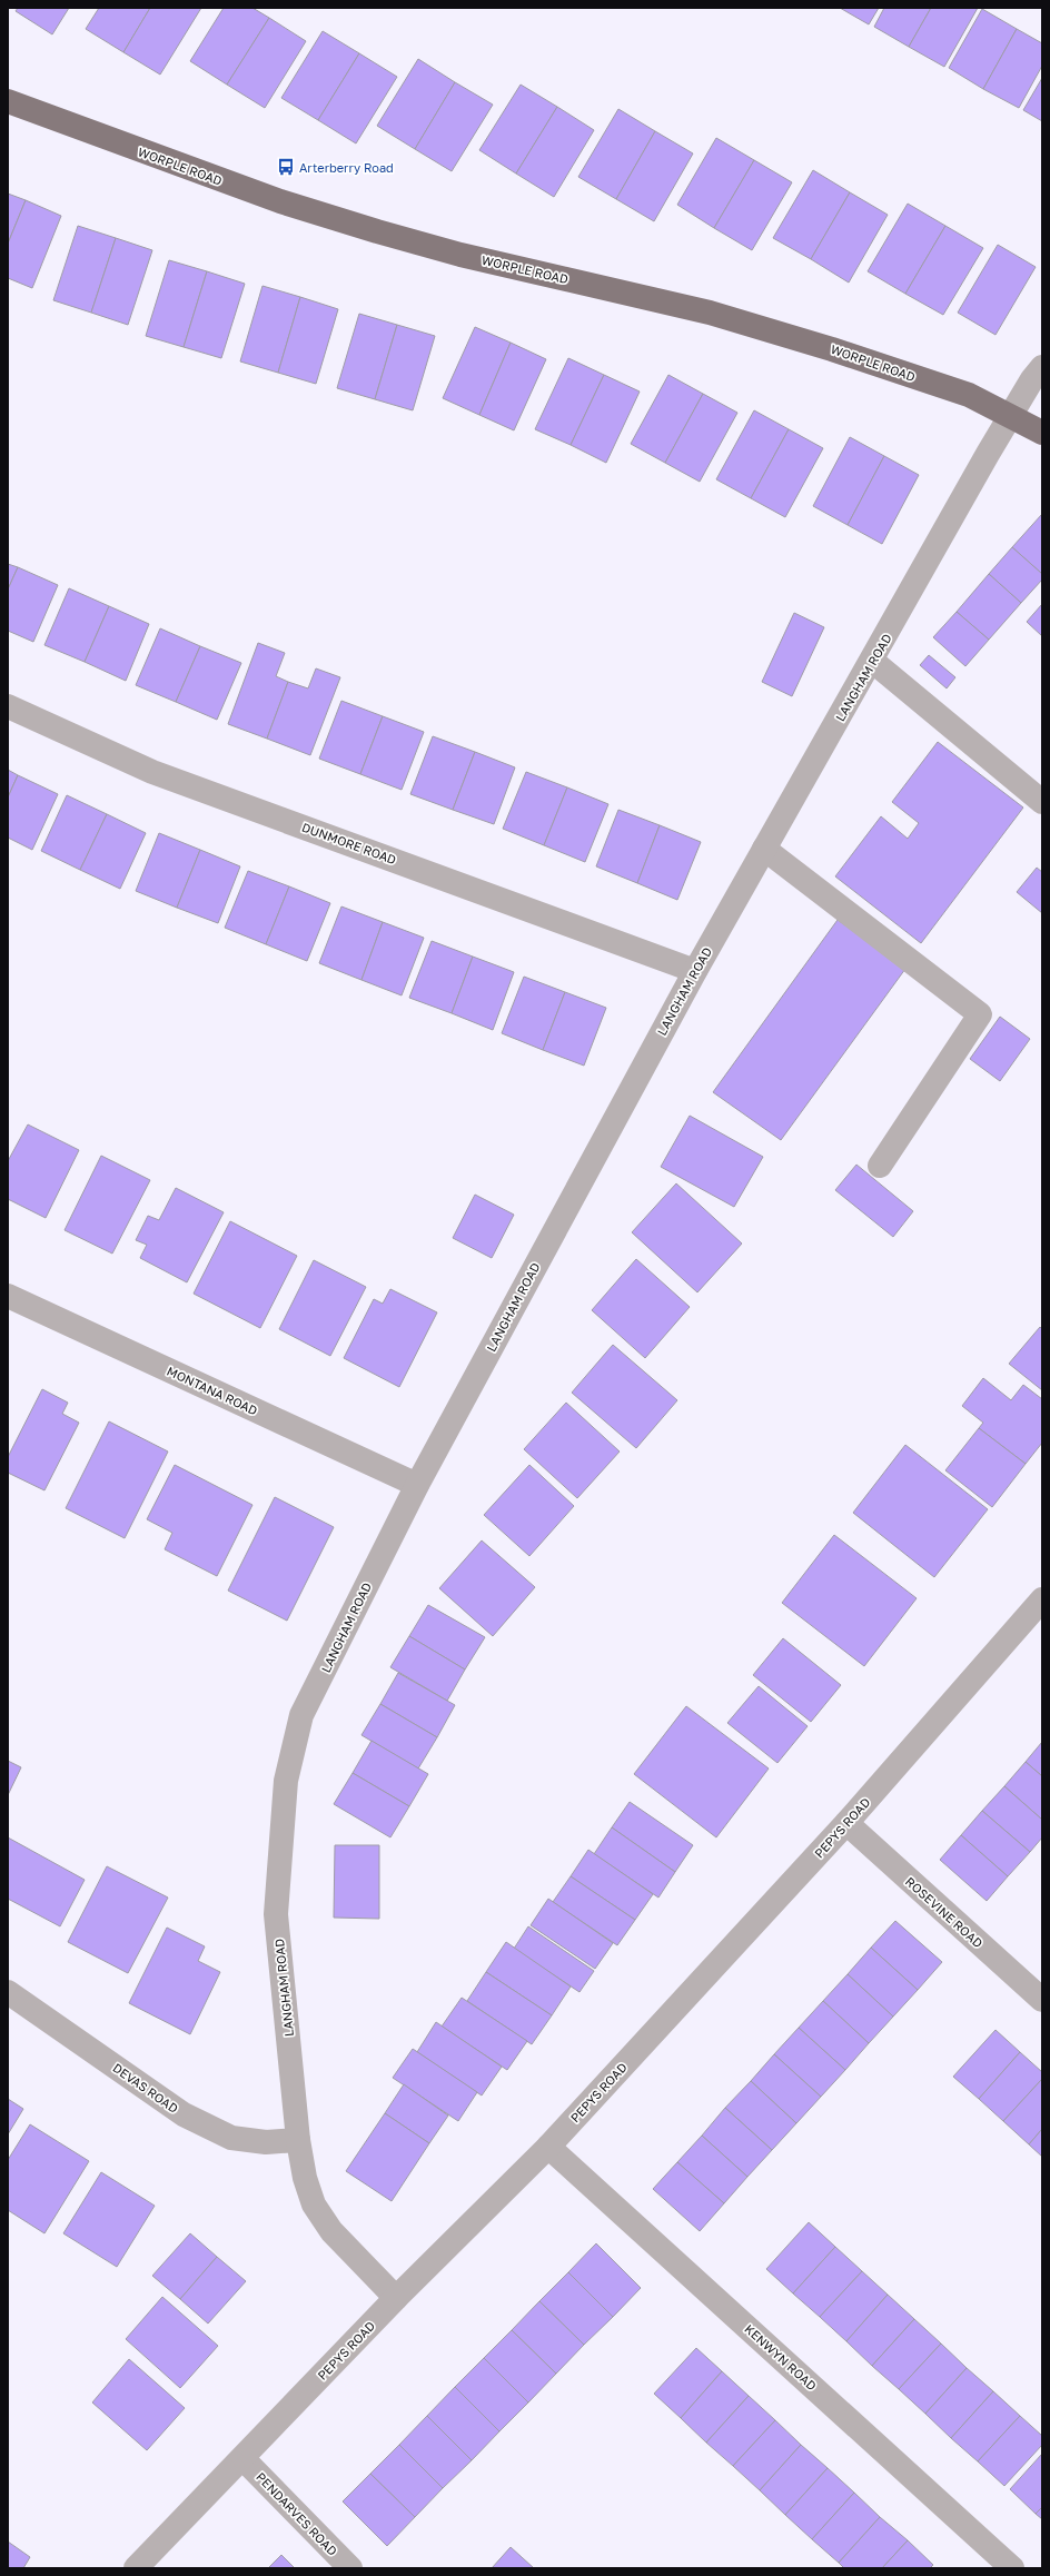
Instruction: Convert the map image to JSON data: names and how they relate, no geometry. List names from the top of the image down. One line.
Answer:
{"streets":{"main road":["WORPLE ROAD"],"street":["LANGHAM ROAD","DUNMORE ROAD","MONTANA ROAD","PEPYS ROAD","ROSEVINE ROAD","DEVAS ROAD","KENWYN ROAD","PENDARVES ROAD"]},"crossings":[["WORPLE ROAD","LANGHAM ROAD"],["LANGHAM ROAD","DUNMORE ROAD"],["LANGHAM ROAD","MONTANA ROAD"],["LANGHAM ROAD","PEPYS ROAD"],["LANGHAM ROAD","DEVAS ROAD"],["PEPYS ROAD","ROSEVINE ROAD"],["PEPYS ROAD","KENWYN ROAD"],["PEPYS ROAD","PENDARVES ROAD"]],"places":{"bus stop":["Arterberry Road"]}}
